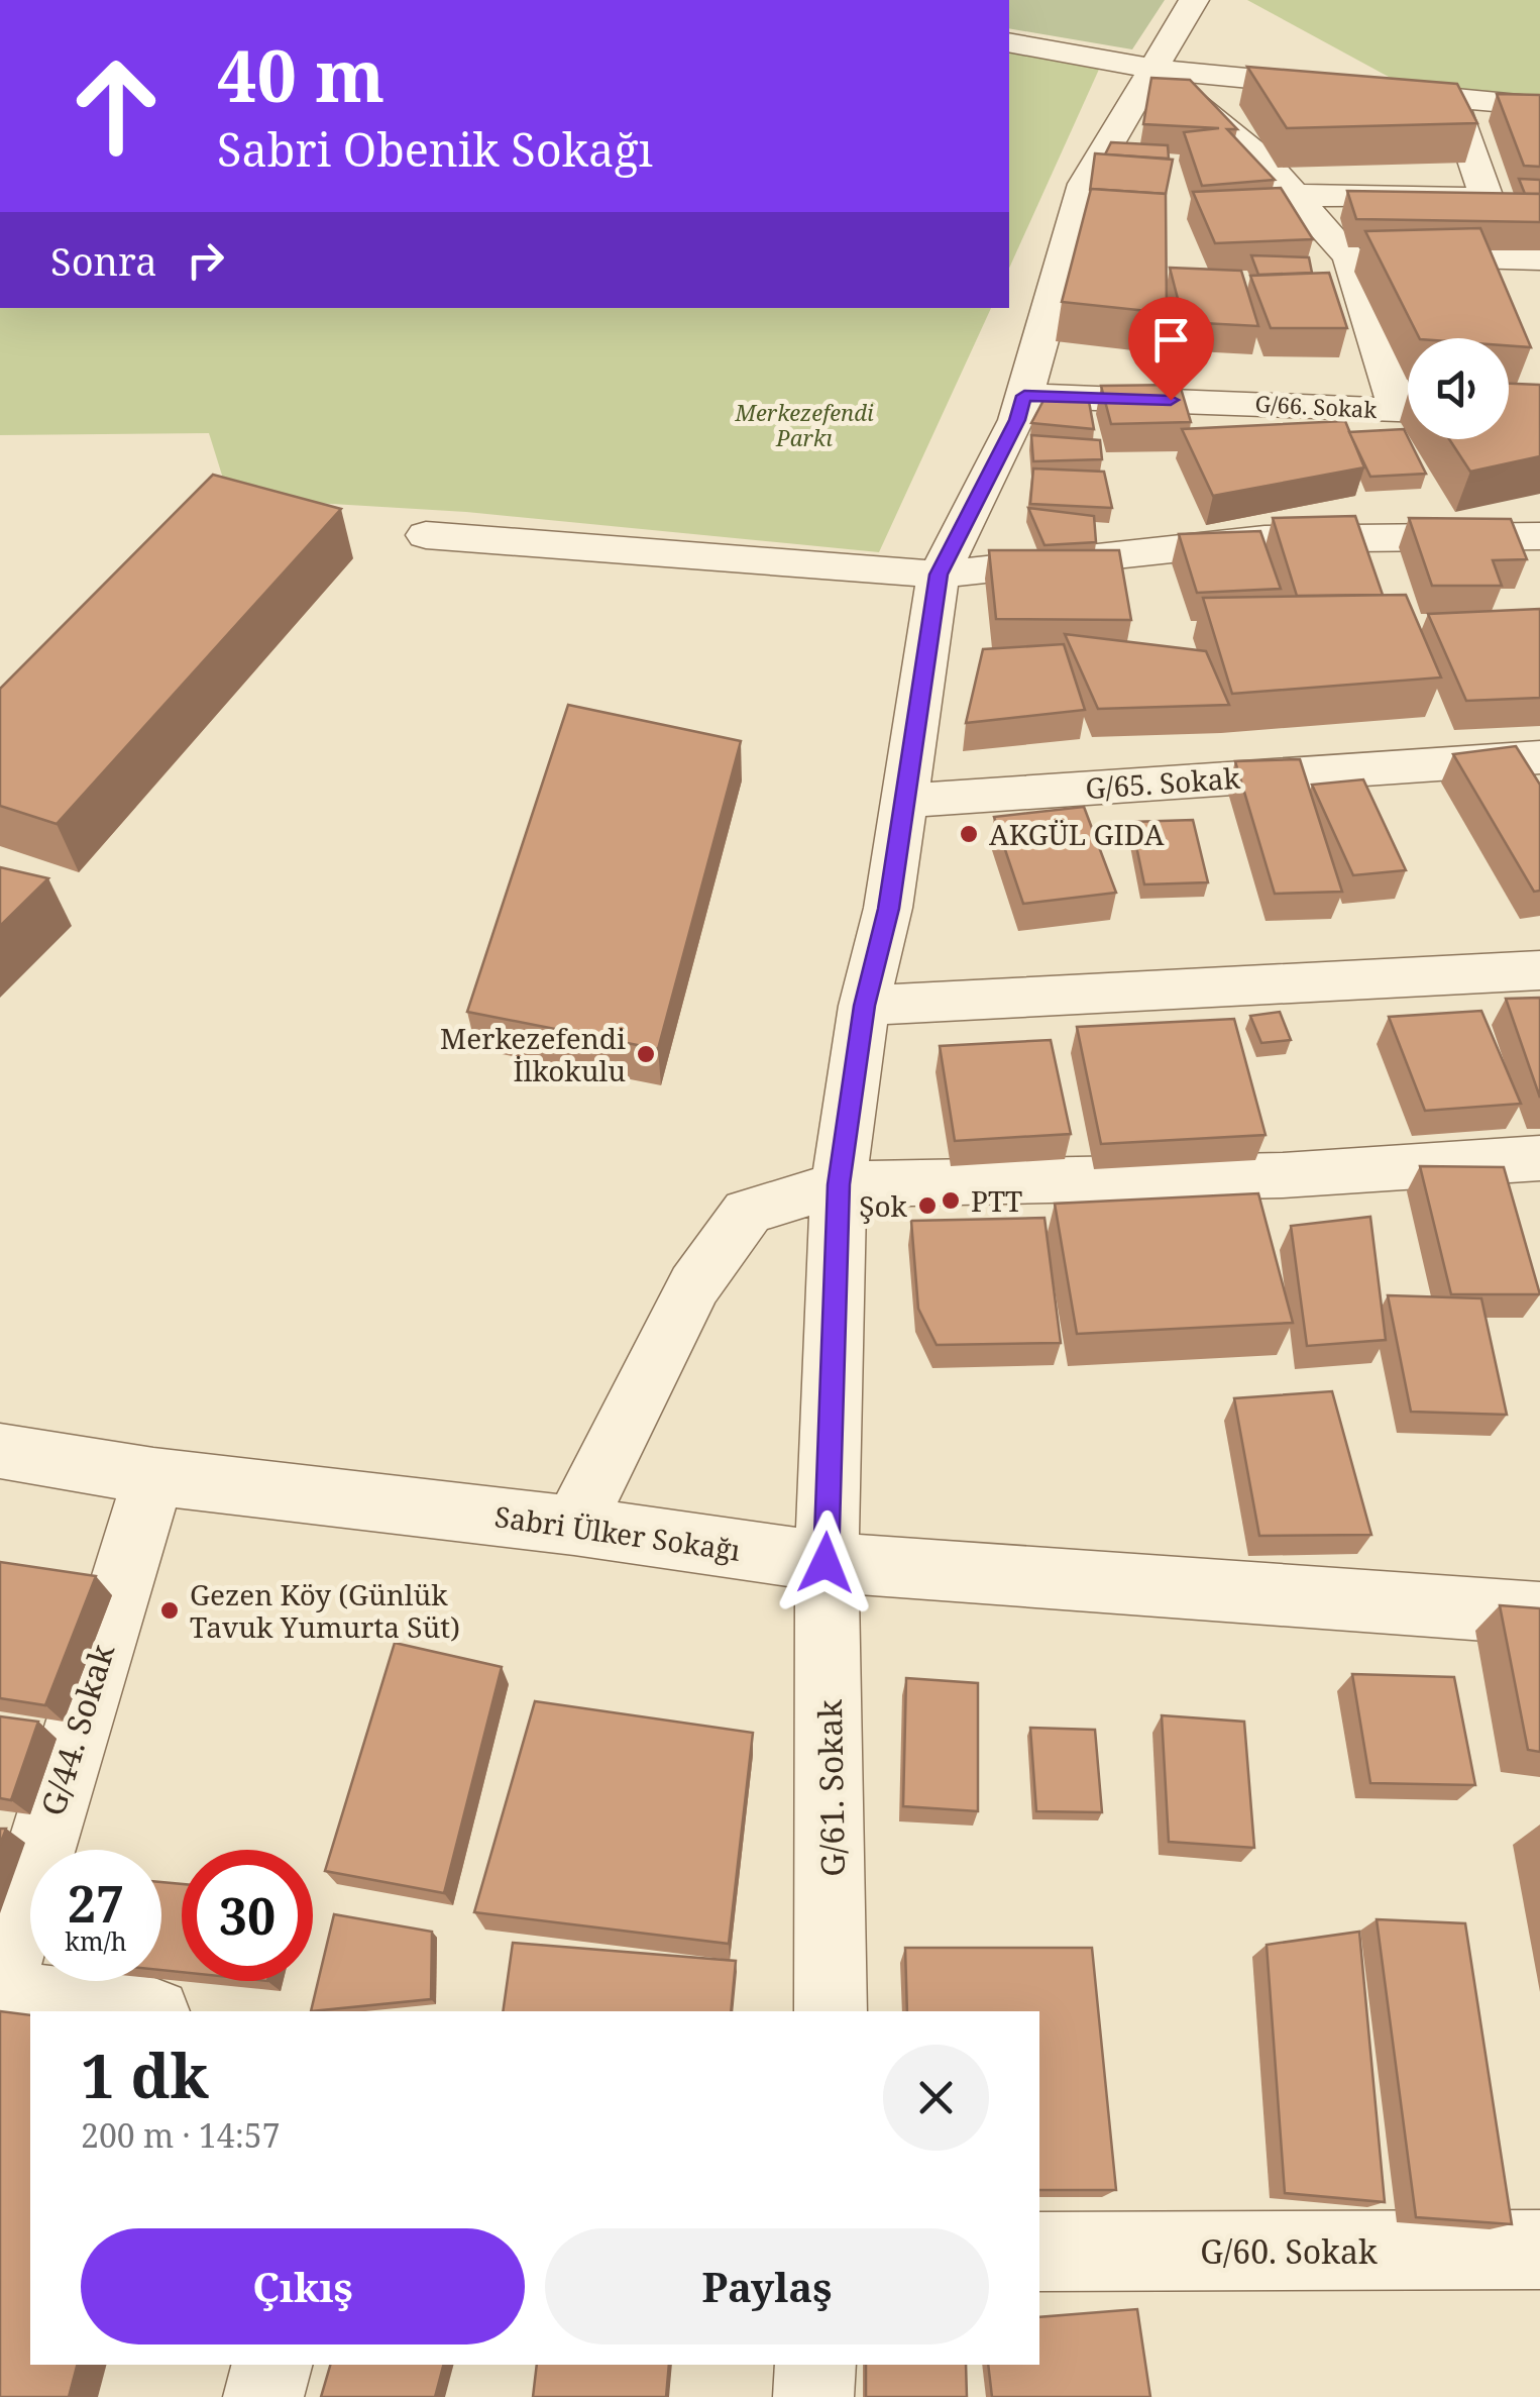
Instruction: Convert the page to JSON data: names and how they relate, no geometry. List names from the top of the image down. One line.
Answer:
{"streets":{"street":["G/66. Sokak","G/65. Sokak","Sabri Ülker Sokağı","G/44. Sokak","G/61. Sokak","G/60. Sokak"]},"crossings":[["G/66. Sokak","G/61. Sokak"],["G/65. Sokak","G/61. Sokak"],["Sabri Ülker Sokağı","G/44. Sokak"],["Sabri Ülker Sokağı","G/61. Sokak"]],"parks":["Merkezefendi Parkı"],"places":["AKGÜL GIDA","Merkezefendi İlkokulu","PTT","Şok","Gezen Köy (Günlük Tavuk Yumurta Süt)"],"page":{"turn":["40 m","Sabri Obenik Sokağı"],"then":"Sonra","speed":"27 km/h","limit":"30","heading":["1 dk","200 m · 14:57"],"buttons":["Çıkış","Paylaş"]}}
